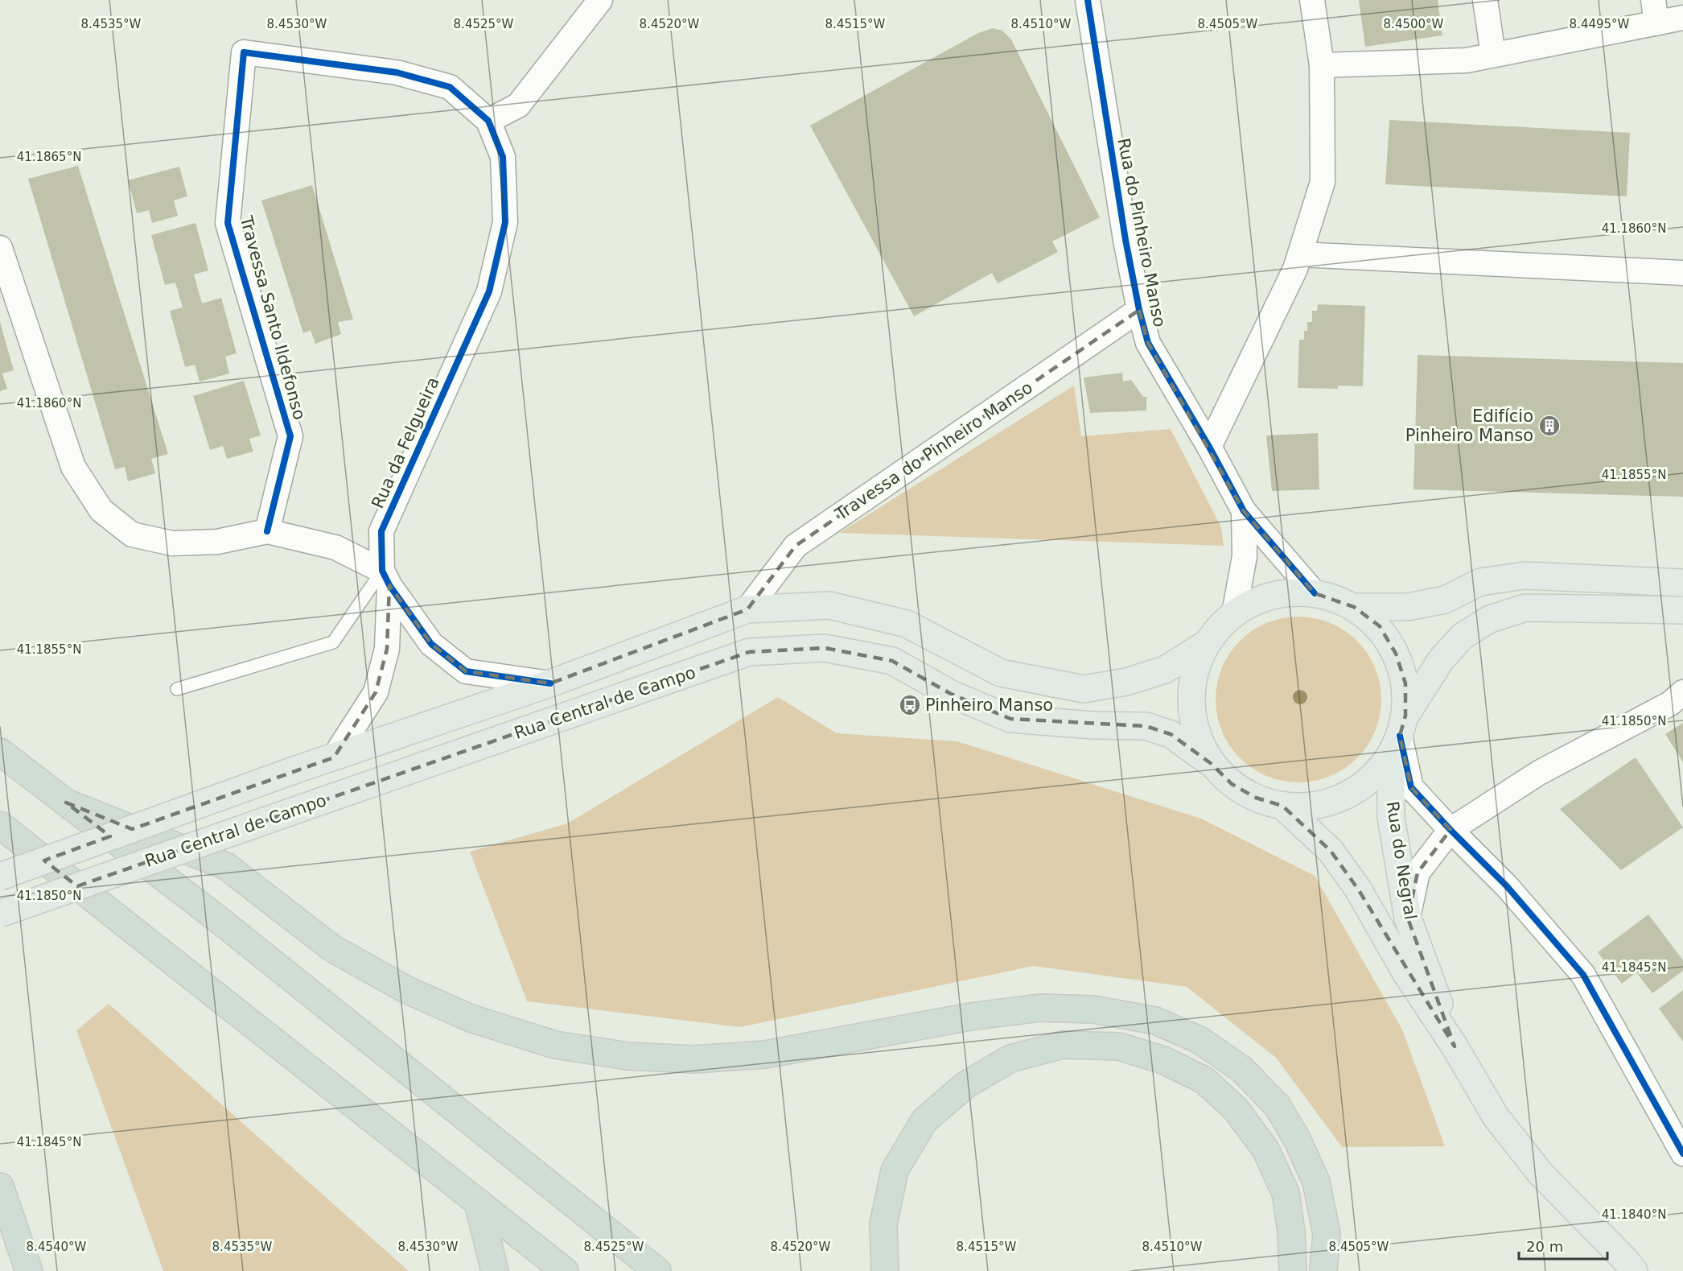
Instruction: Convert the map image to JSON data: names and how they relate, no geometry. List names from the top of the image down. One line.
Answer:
{"streets":{"main road":["Rua Central de Campo","Rua do Negral"],"street":["Rua do Pinheiro Manso","Travessa Santo Ildefonso","Rua da Felgueira","Travessa do Pinheiro Manso"]},"crossings":[["Rua do Pinheiro Manso","Travessa do Pinheiro Manso"],["Travessa Santo Ildefonso","Rua da Felgueira"]],"places":{"building":["Edifício Pinheiro Manso"],"bus stop":["Pinheiro Manso"]},"scale_bar":"20 m","coordinates":["8.4535°W","8.4530°W","8.4525°W","8.4520°W","8.4515°W","8.4510°W","8.4505°W","8.4500°W","8.4495°W","41.1865°N","41.1860°N","41.1855°N","41.1850°N","41.1845°N","41.1840°N","8.4540°W"]}
